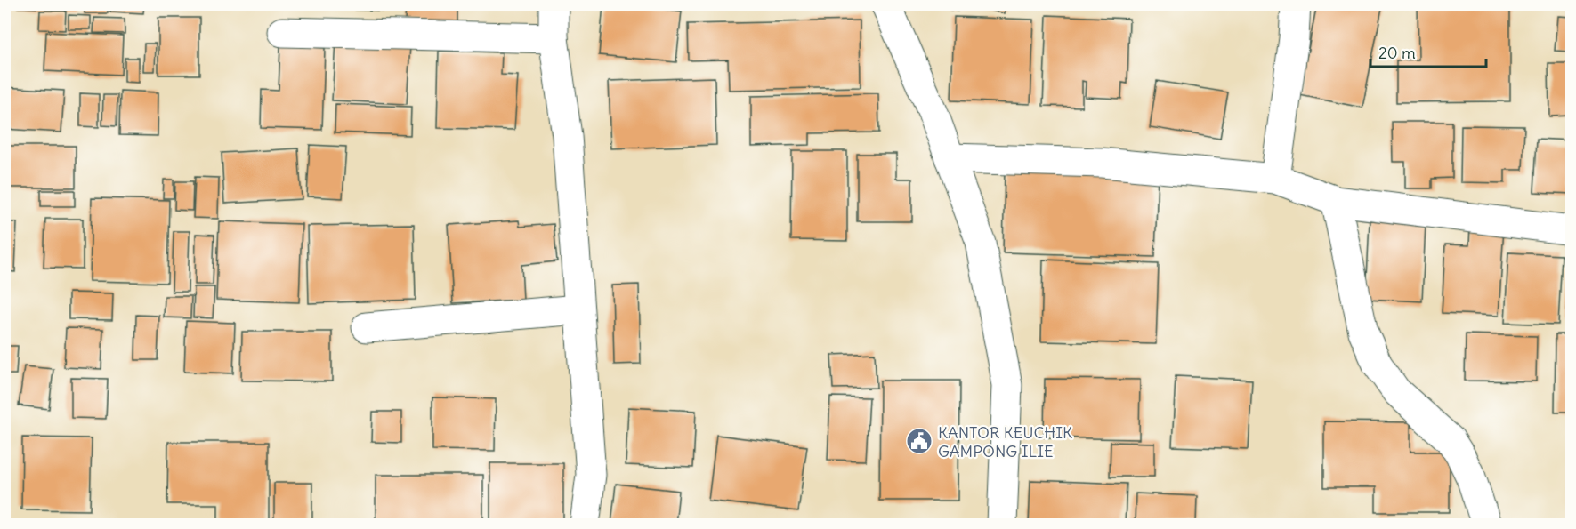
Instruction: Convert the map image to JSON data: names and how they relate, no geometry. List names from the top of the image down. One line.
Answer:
{"places":{"public building":["KANTOR KEUCHIK GAMPONG ILIE"]},"scale_bar":"20 m"}
